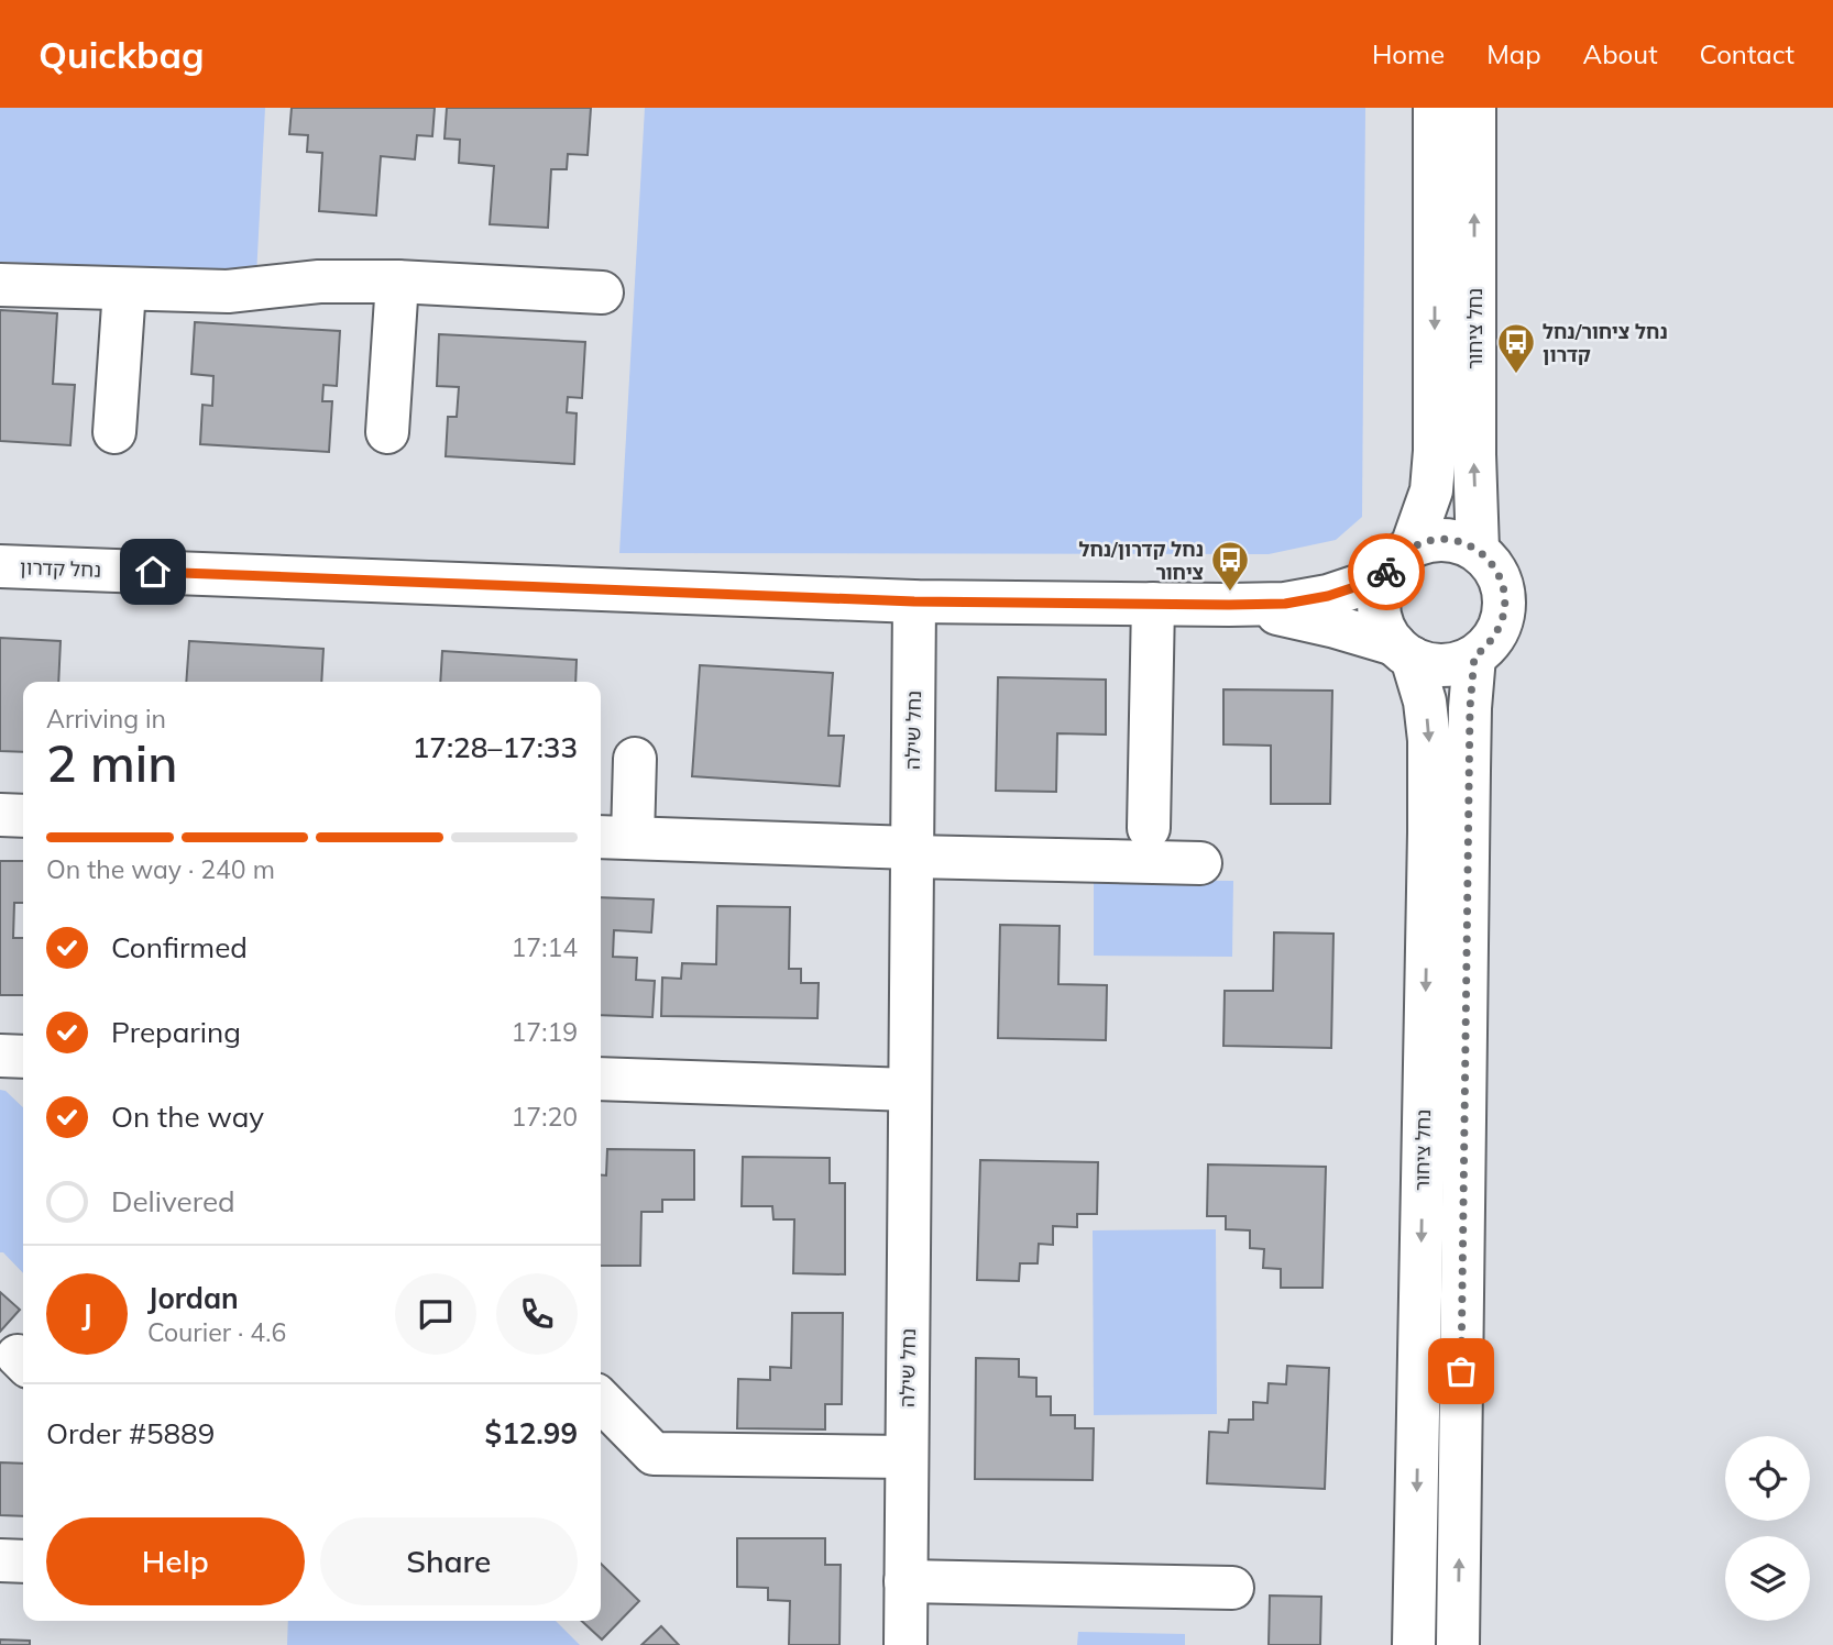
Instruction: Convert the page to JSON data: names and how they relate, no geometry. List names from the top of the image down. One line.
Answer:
{"streets":{"street":["נחל ציחור","נחל קדרון","נחל שילה"]},"crossings":[["נחל ציחור","נחל קדרון"],["נחל קדרון","נחל שילה"]],"places":{"bus stop":["נחל ציחור/נחל קדרון","נחל קדרון/נחל ציחור"]},"page":{"header":"Quickbag","nav":["Home","Map","About","Contact"],"heading":["2 min","Arriving in","17:28–17:33"],"panel":["Jordan","Courier · 4.6","Order #5889","$12.99"],"bar":"On the way · 240 m","list":[["Confirmed","17:14"],["Preparing","17:19"],["On the way","17:20"],"Delivered"],"round":"J","buttons":["Help","Share"]}}
